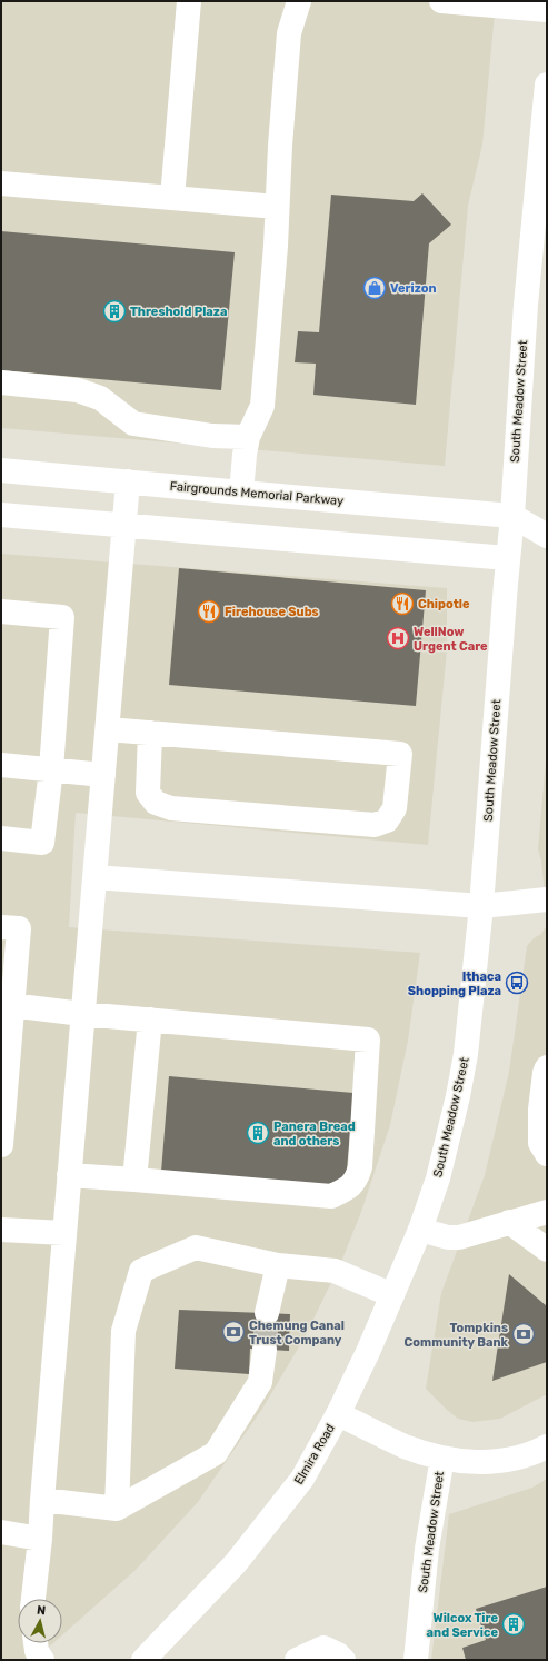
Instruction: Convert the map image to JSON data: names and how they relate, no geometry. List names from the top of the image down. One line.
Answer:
{"streets":{"main road":["South Meadow Street","Fairgrounds Memorial Parkway","Elmira Road"]},"crossings":[["South Meadow Street","Fairgrounds Memorial Parkway"],["South Meadow Street","Elmira Road"]],"places":{"shop":["Verizon"],"building":["Threshold Plaza","Panera Bread and others","Wilcox Tire and Service"],"restaurant":["Chipotle","Firehouse Subs"],"hospital":["WellNow Urgent Care"],"bus stop":["Ithaca Shopping Plaza"],"bank":["Chemung Canal Trust Company","Tompkins Community Bank"]},"north":"top"}
